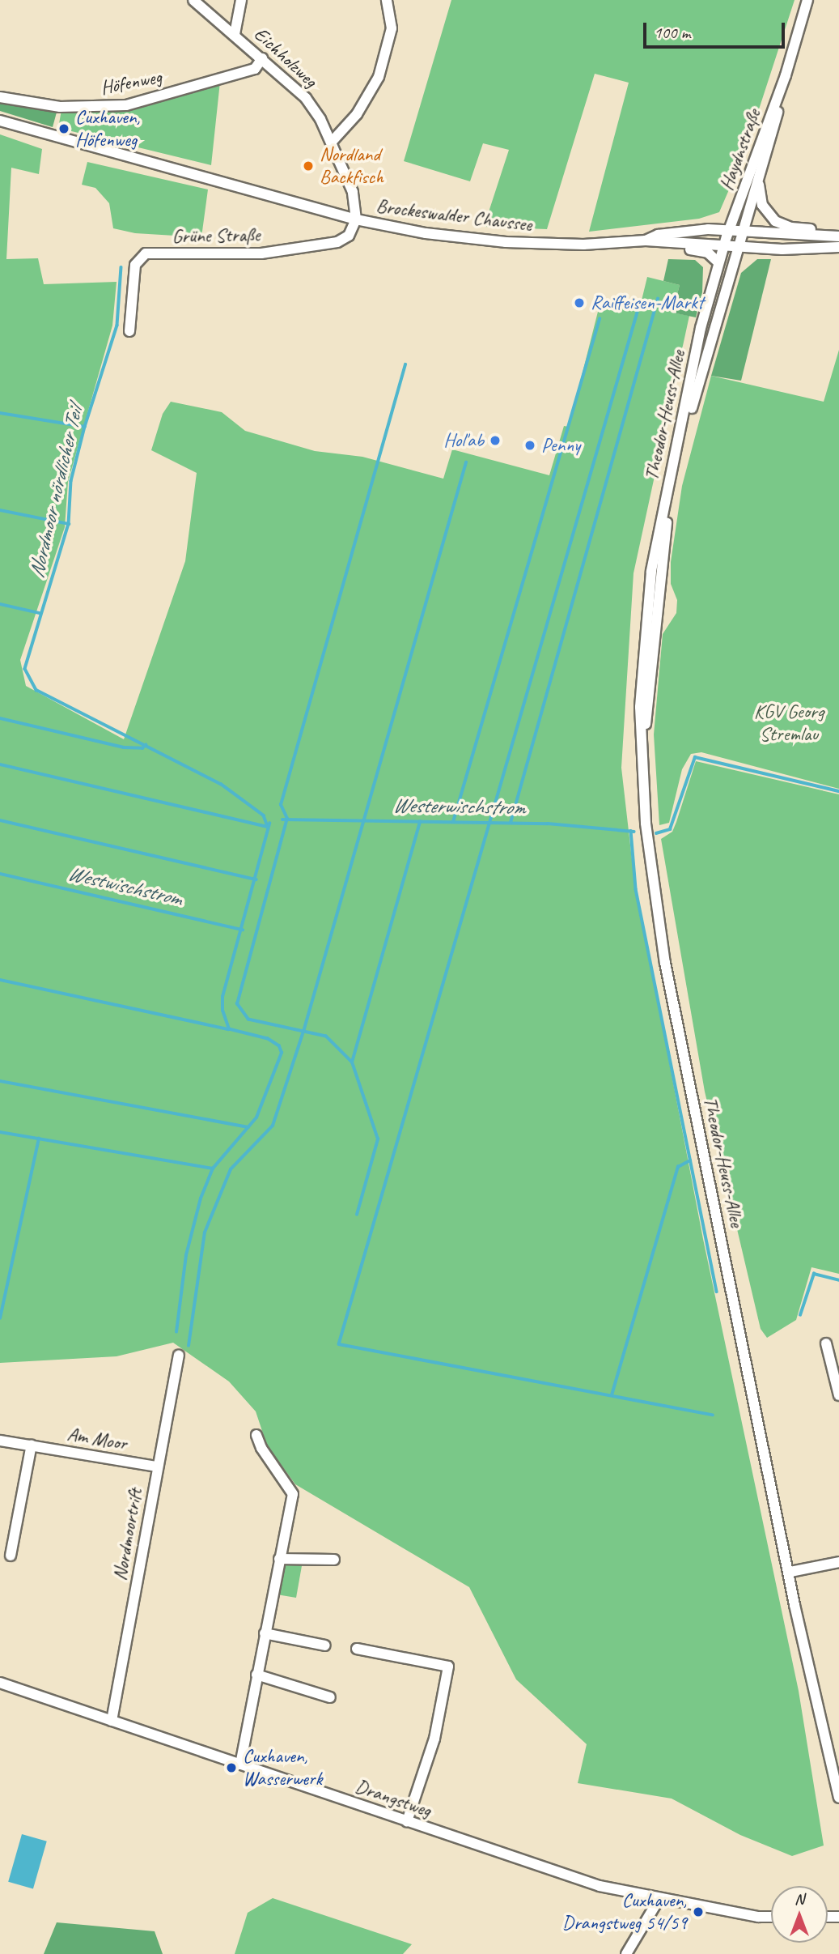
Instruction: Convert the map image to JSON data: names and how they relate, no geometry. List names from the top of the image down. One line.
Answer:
{"streets":{"street":["Eichholzweg","Höfenweg","Haydnstraße","Brockeswalder Chaussee","Grüne Straße","Theodor-Heuss-Allee","Am Moor","Nordmoortrift","Drangstweg"]},"crossings":[["Eichholzweg","Höfenweg"],["Eichholzweg","Brockeswalder Chaussee"],["Eichholzweg","Grüne Straße"],["Haydnstraße","Brockeswalder Chaussee"],["Haydnstraße","Theodor-Heuss-Allee"],["Brockeswalder Chaussee","Grüne Straße"],["Brockeswalder Chaussee","Theodor-Heuss-Allee"],["Am Moor","Nordmoortrift"],["Nordmoortrift","Drangstweg"]],"water":["Nordmoor nördlicher Teil","Westerwischstrom","Westwischstrom"],"parks":["KGV Georg Stremlau"],"places":["Cuxhaven, Höfenweg","Nordland Backfisch","Raiffeisen-Markt","Hol'ab","Penny","Cuxhaven, Wasserwerk","Cuxhaven, Drangstweg 54/59"],"scale_bar":"100 m","north":"top"}
